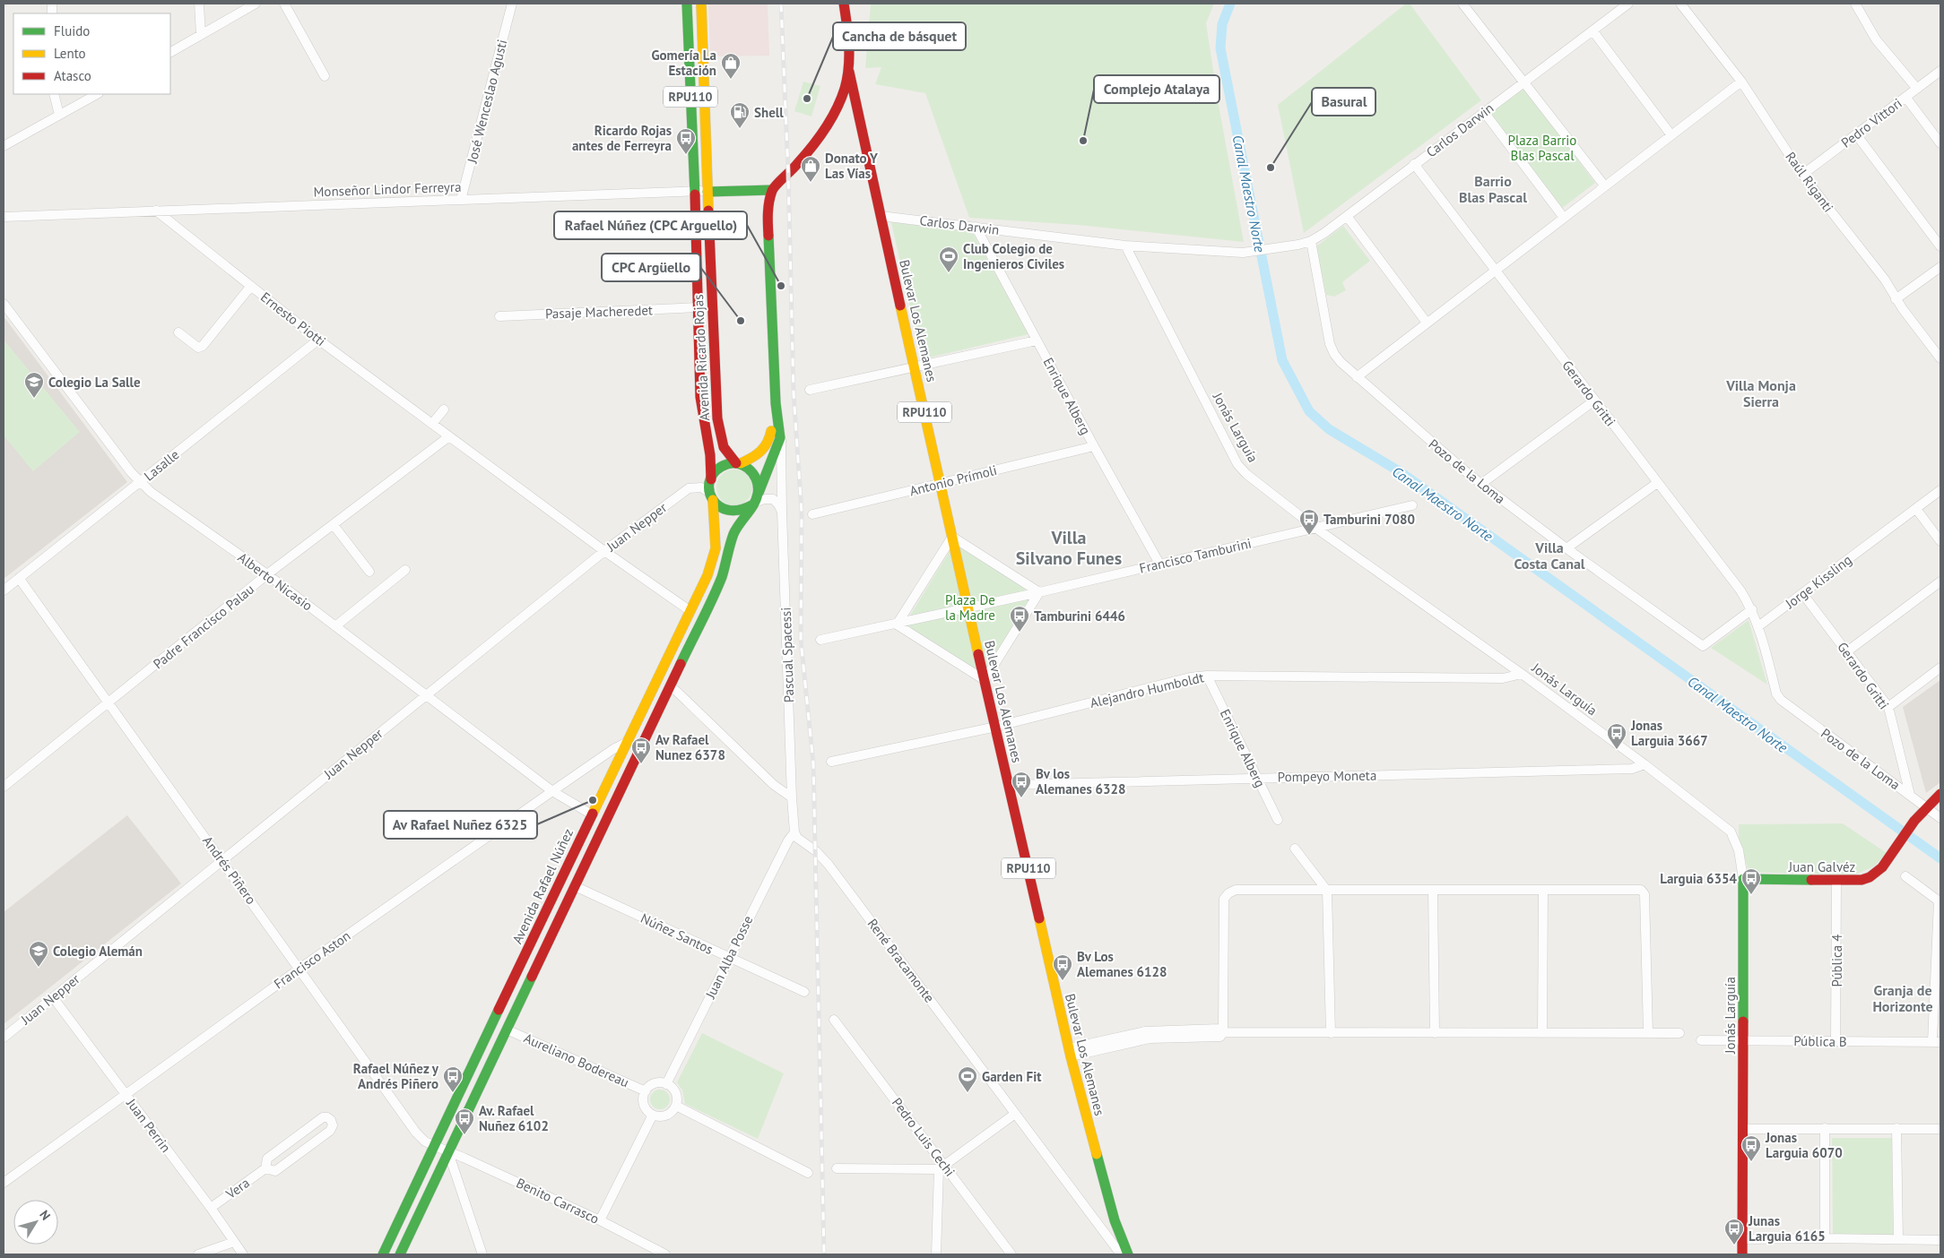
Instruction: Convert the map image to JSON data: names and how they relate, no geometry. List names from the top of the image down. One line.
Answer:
{"streets":{"main road":["RPU110","Monseñor Lindor Ferreyra","Bulevar Los Alemanes","Avenida Ricardo Rojas","Jonás Larguía","Juan Galvéz","Avenida Rafael Núñez"],"street":["José Wenceslao Agusti","Pedro Vittori","Carlos Darwin","Raúl Riganti","Pasaje Macheredet","Ernesto Piotti","Gerardo Gritti","Enrique Alberg","Lasalle","Pozo de la Loma","Antonio Prímoli","Juan Nepper","Francisco Tamburini","Alberto Nicasio","Jorge Kissling","Padre Francisco Palau","Pascual Spacessi","Alejandro Humboldt","Pompeyo Moneta","Andrés Piñero","Núñez Santos","Juan Alba Posse","Francisco Aston","René Bracamonte","Pública 4","Pública B","Aureliano Bodereau","Juan Perrin","Pedro Luis Cechi","Vera","Benito Carrasco"]},"crossings":[["RPU110","Avenida Ricardo Rojas"],["RPU110","Juan Nepper"],["RPU110","Avenida Rafael Núñez"],["José Wenceslao Agusti","Monseñor Lindor Ferreyra"],["Pedro Vittori","Raúl Riganti"],["Carlos Darwin","Bulevar Los Alemanes"],["Carlos Darwin","Gerardo Gritti"],["Carlos Darwin","Enrique Alberg"],["Carlos Darwin","Jonás Larguía"],["Carlos Darwin","Pozo de la Loma"],["Monseñor Lindor Ferreyra","Ernesto Piotti"],["Monseñor Lindor Ferreyra","Avenida Ricardo Rojas"],["Pasaje Macheredet","Avenida Ricardo Rojas"],["Ernesto Piotti","Lasalle"],["Ernesto Piotti","Padre Francisco Palau"],["Bulevar Los Alemanes","Antonio Prímoli"],["Bulevar Los Alemanes","Francisco Tamburini"],["Bulevar Los Alemanes","Alejandro Humboldt"],["Bulevar Los Alemanes","Pompeyo Moneta"],["Avenida Ricardo Rojas","Juan Nepper"],["Avenida Ricardo Rojas","Avenida Rafael Núñez"],["Gerardo Gritti","Pozo de la Loma"],["Gerardo Gritti","Jorge Kissling"],["Enrique Alberg","Antonio Prímoli"],["Enrique Alberg","Francisco Tamburini"],["Enrique Alberg","Alejandro Humboldt"],["Enrique Alberg","Pompeyo Moneta"],["Jonás Larguía","Francisco Tamburini"],["Jonás Larguía","Alejandro Humboldt"],["Jonás Larguía","Pompeyo Moneta"],["Jonás Larguía","Juan Galvéz"],["Jonás Larguía","Pública B"],["Lasalle","Alberto Nicasio"],["Lasalle","Andrés Piñero"],["Pozo de la Loma","Jorge Kissling"],["Pozo de la Loma","Juan Galvéz"],["Juan Nepper","Alberto Nicasio"],["Juan Nepper","Andrés Piñero"],["Juan Nepper","Avenida Rafael Núñez"],["Juan Nepper","Juan Perrin"],["Alberto Nicasio","Padre Francisco Palau"],["Alberto Nicasio","Avenida Rafael Núñez"],["Alberto Nicasio","Francisco Aston"],["Padre Francisco Palau","Andrés Piñero"],["Juan Galvéz","Pública 4"],["Andrés Piñero","Avenida Rafael Núñez"],["Andrés Piñero","Francisco Aston"],["Andrés Piñero","Benito Carrasco"],["Avenida Rafael Núñez","Francisco Aston"],["Núñez Santos","Juan Alba Posse"],["Juan Alba Posse","René Bracamonte"],["Juan Alba Posse","Aureliano Bodereau"],["Francisco Aston","Juan Perrin"],["Pública 4","Pública B"],["Juan Perrin","Vera"]],"districts":["Barrio Blas Pascal","Villa Monja Sierra","Villa Silvano Funes","Villa Costa Canal","Granja de Horizonte"],"water":["Canal Maestro Norte"],"parks":["Plaza Barrio Blas Pascal","Plaza De la Madre"],"places":{"shop":["Gomería La Estación","Donato Y Las Vías"],"other":["Cancha de básquet","Complejo Atalaya","Basural","Rafael Núñez (CPC Arguello)","CPC Argüello","Av Rafael Nuñez 6325"],"fuel station":["Shell"],"bus stop":["Ricardo Rojas antes de Ferreyra","Tamburini 7080","Tamburini 6446","Jonas Larguia 3667","Av Rafael Nunez 6378","Bv los Alemanes 6328","Larguia 6354","Bv Los Alemanes 6128","Rafael Núñez y Andrés Piñero","Av. Rafael Nuñez 6102","Jonas Larguia 6070","Junas Larguia 6165"],"sports":["Club Colegio de Ingenieros Civiles","Garden Fit"],"school or university":["Colegio La Salle","Colegio Alemán"]},"legend":["Fluido","Lento","Atasco"],"north":"top right"}
